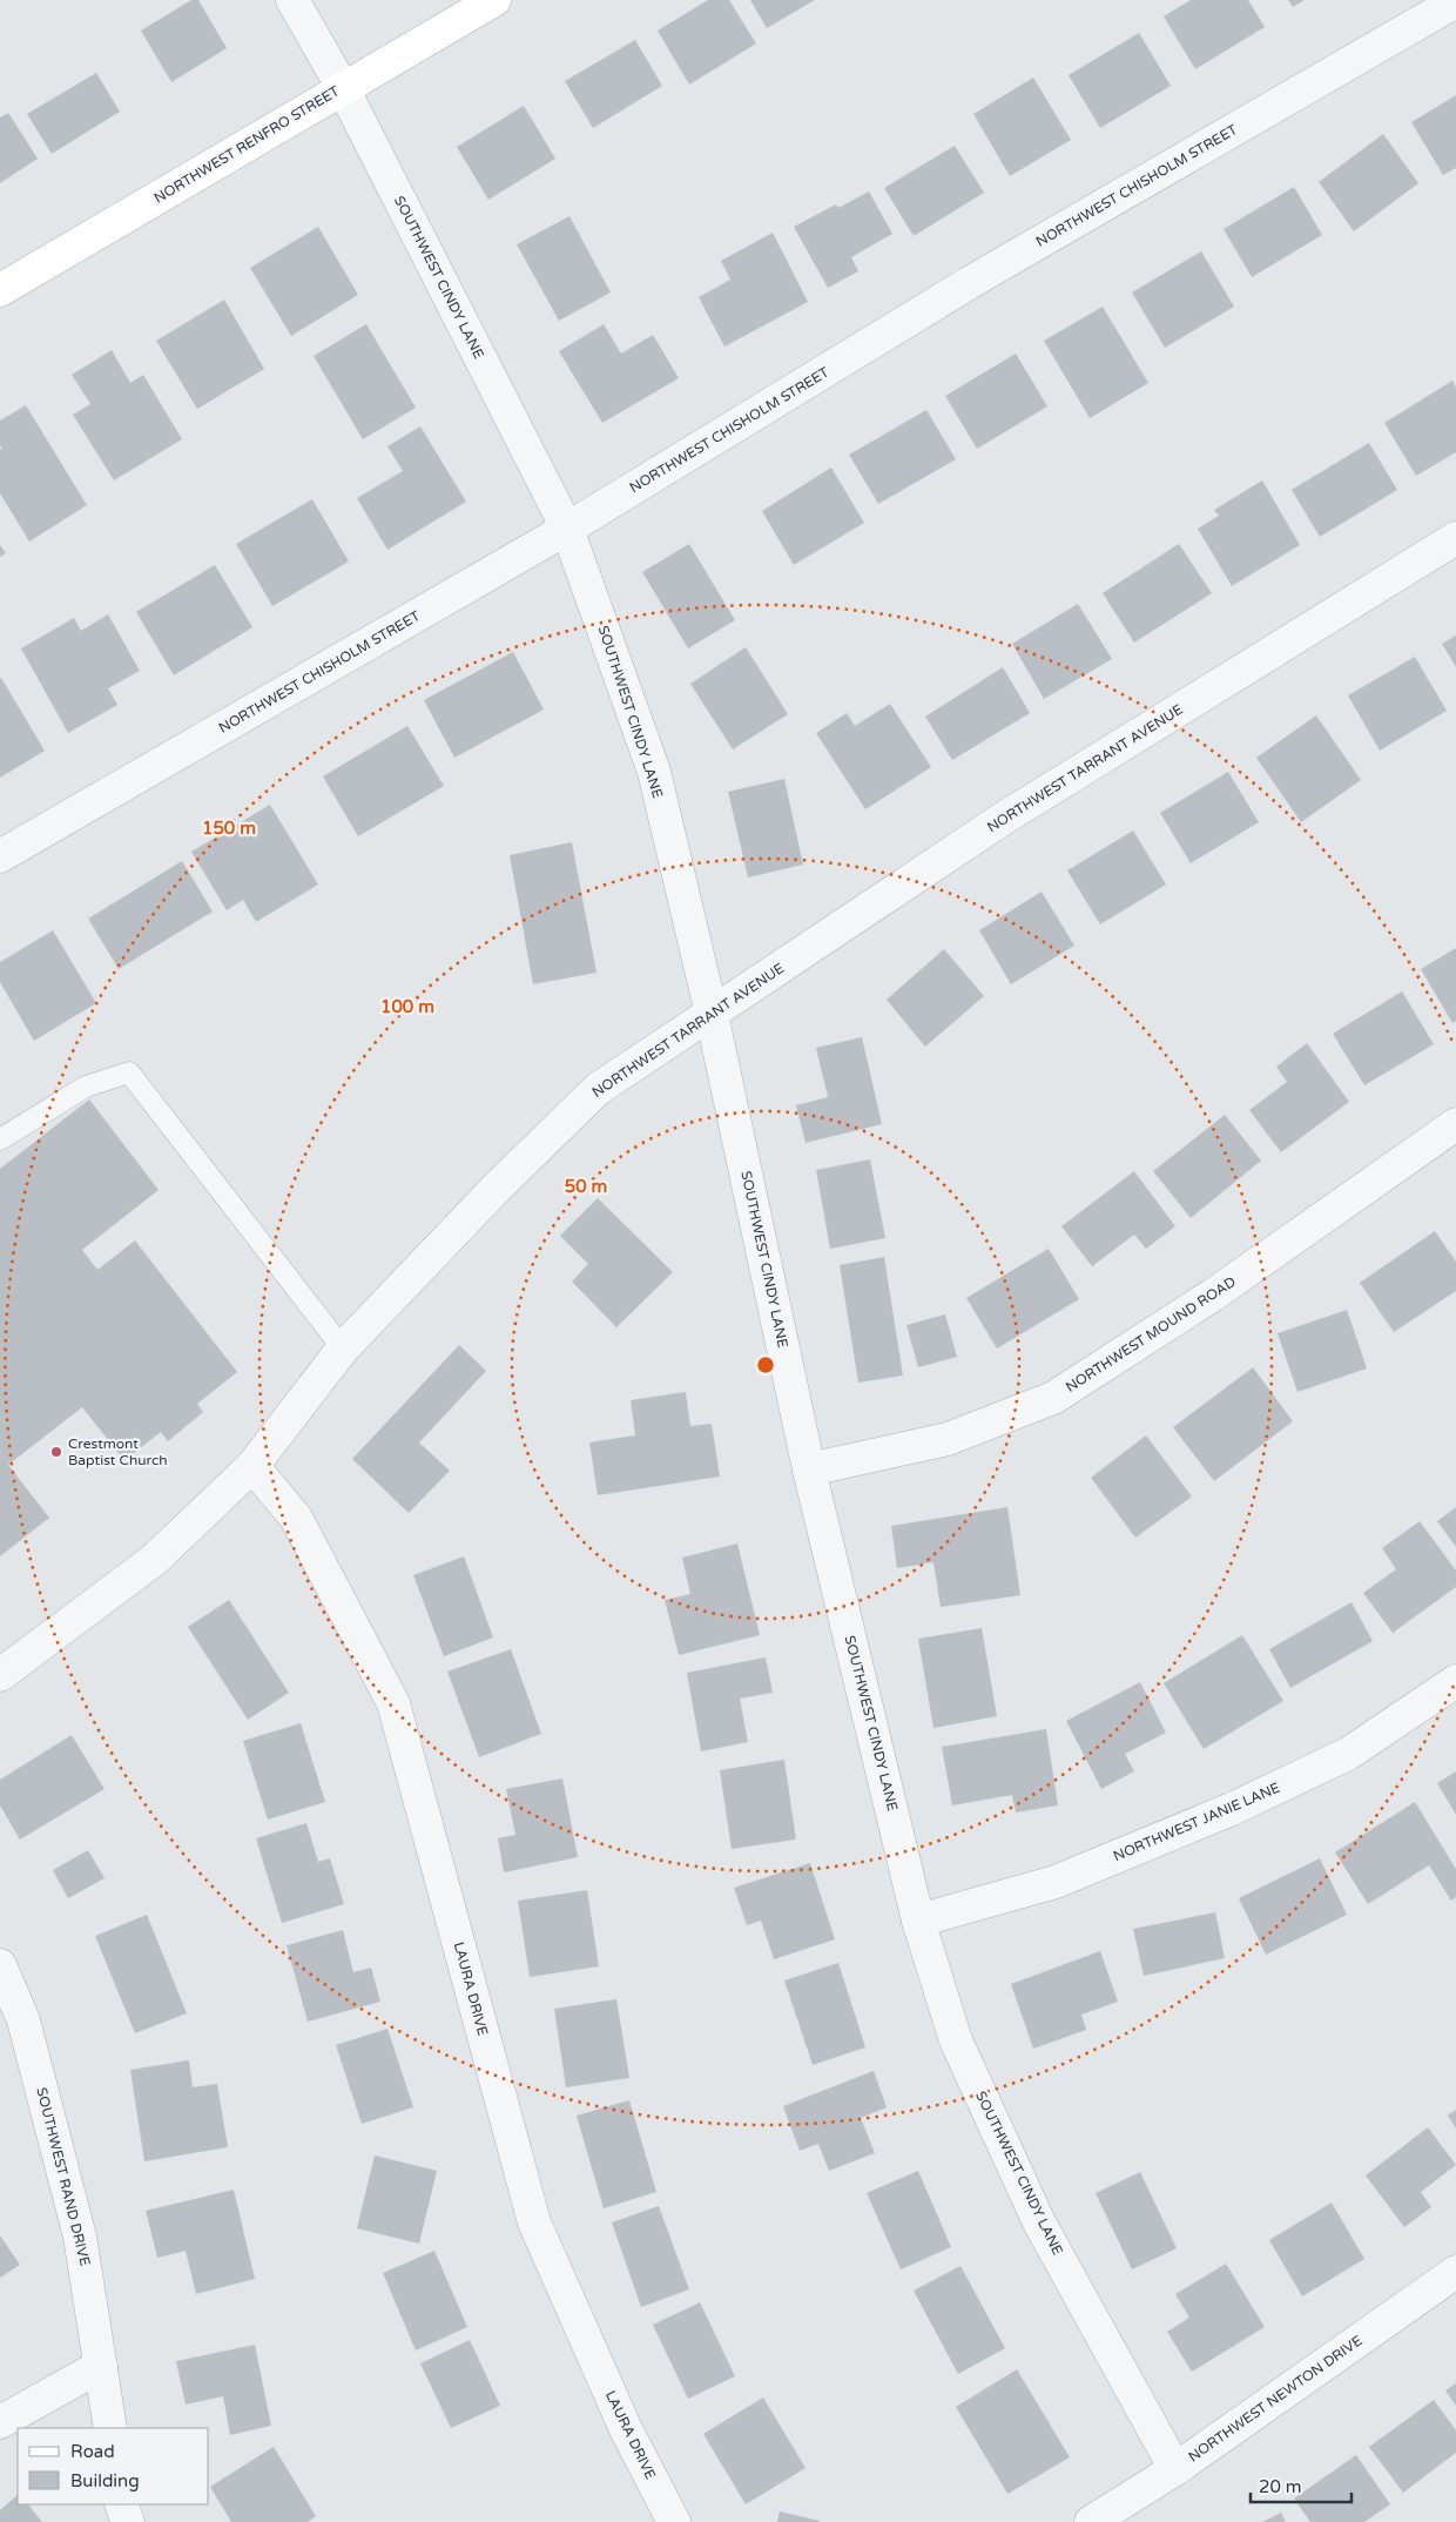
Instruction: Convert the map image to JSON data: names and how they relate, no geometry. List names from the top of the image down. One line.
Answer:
{"streets":{"main road":["NORTHWEST RENFRO STREET"],"street":["NORTHWEST CHISHOLM STREET","SOUTHWEST CINDY LANE","NORTHWEST TARRANT AVENUE","NORTHWEST MOUND ROAD","NORTHWEST JANIE LANE","LAURA DRIVE","SOUTHWEST RAND DRIVE","NORTHWEST NEWTON DRIVE"]},"crossings":[["NORTHWEST RENFRO STREET","SOUTHWEST CINDY LANE"],["NORTHWEST CHISHOLM STREET","SOUTHWEST CINDY LANE"],["SOUTHWEST CINDY LANE","NORTHWEST TARRANT AVENUE"],["SOUTHWEST CINDY LANE","NORTHWEST MOUND ROAD"],["SOUTHWEST CINDY LANE","NORTHWEST JANIE LANE"],["SOUTHWEST CINDY LANE","NORTHWEST NEWTON DRIVE"],["NORTHWEST TARRANT AVENUE","LAURA DRIVE"]],"places":["Crestmont Baptist Church"],"legend":["Road","Building"],"scale_bar":"20 m","rings":["150 m","100 m","50 m"]}
